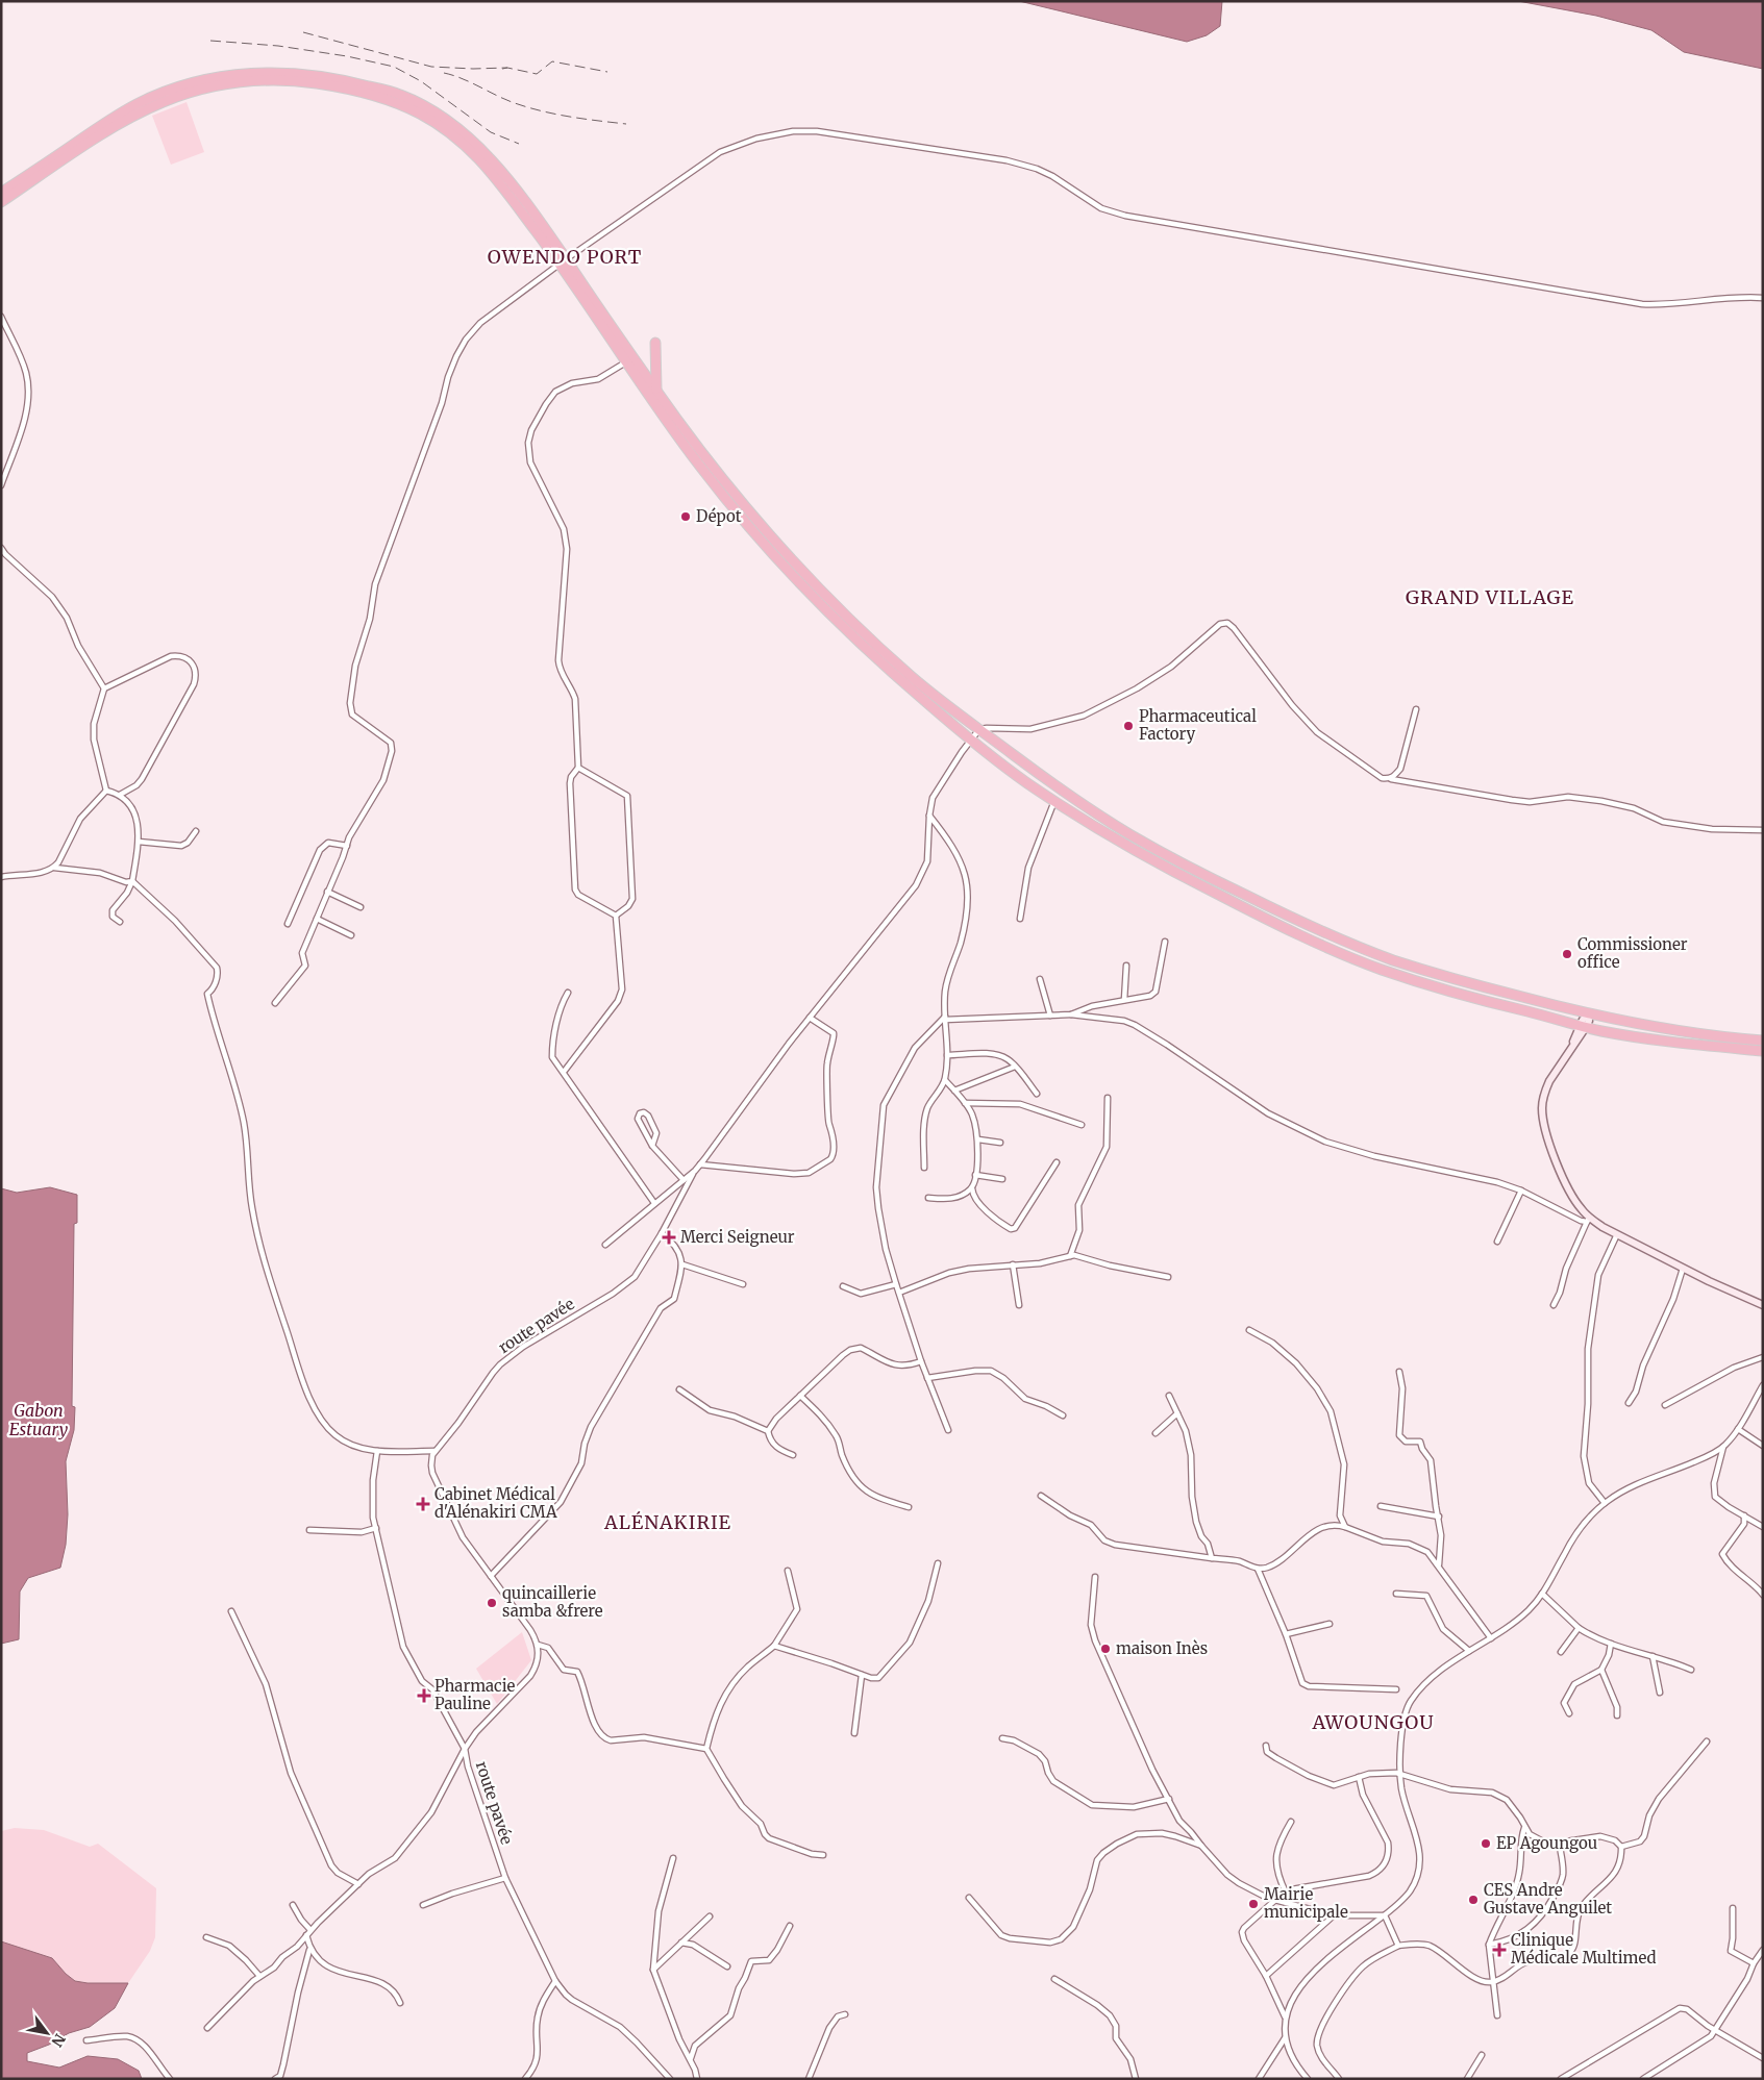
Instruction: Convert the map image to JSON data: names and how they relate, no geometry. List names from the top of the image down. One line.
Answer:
{"streets":{"street":["route pavée"]},"districts":["OWENDO PORT","GRAND VILLAGE","ALÉNAKIRIE","AWOUNGOU"],"water":["Gabon Estuary"],"places":{"other":["Dépot","Pharmaceutical Factory","Commissioner office","quincaillerie samba &frere","maison Inès","EP Agoungou","CES Andre Gustave Anguilet","Mairie municipale"],"health":["Merci Seigneur","Cabinet Médical d'Alénakiri CMA","Pharmacie Pauline","Clinique Médicale Multimed"]},"north":"bottom right"}
